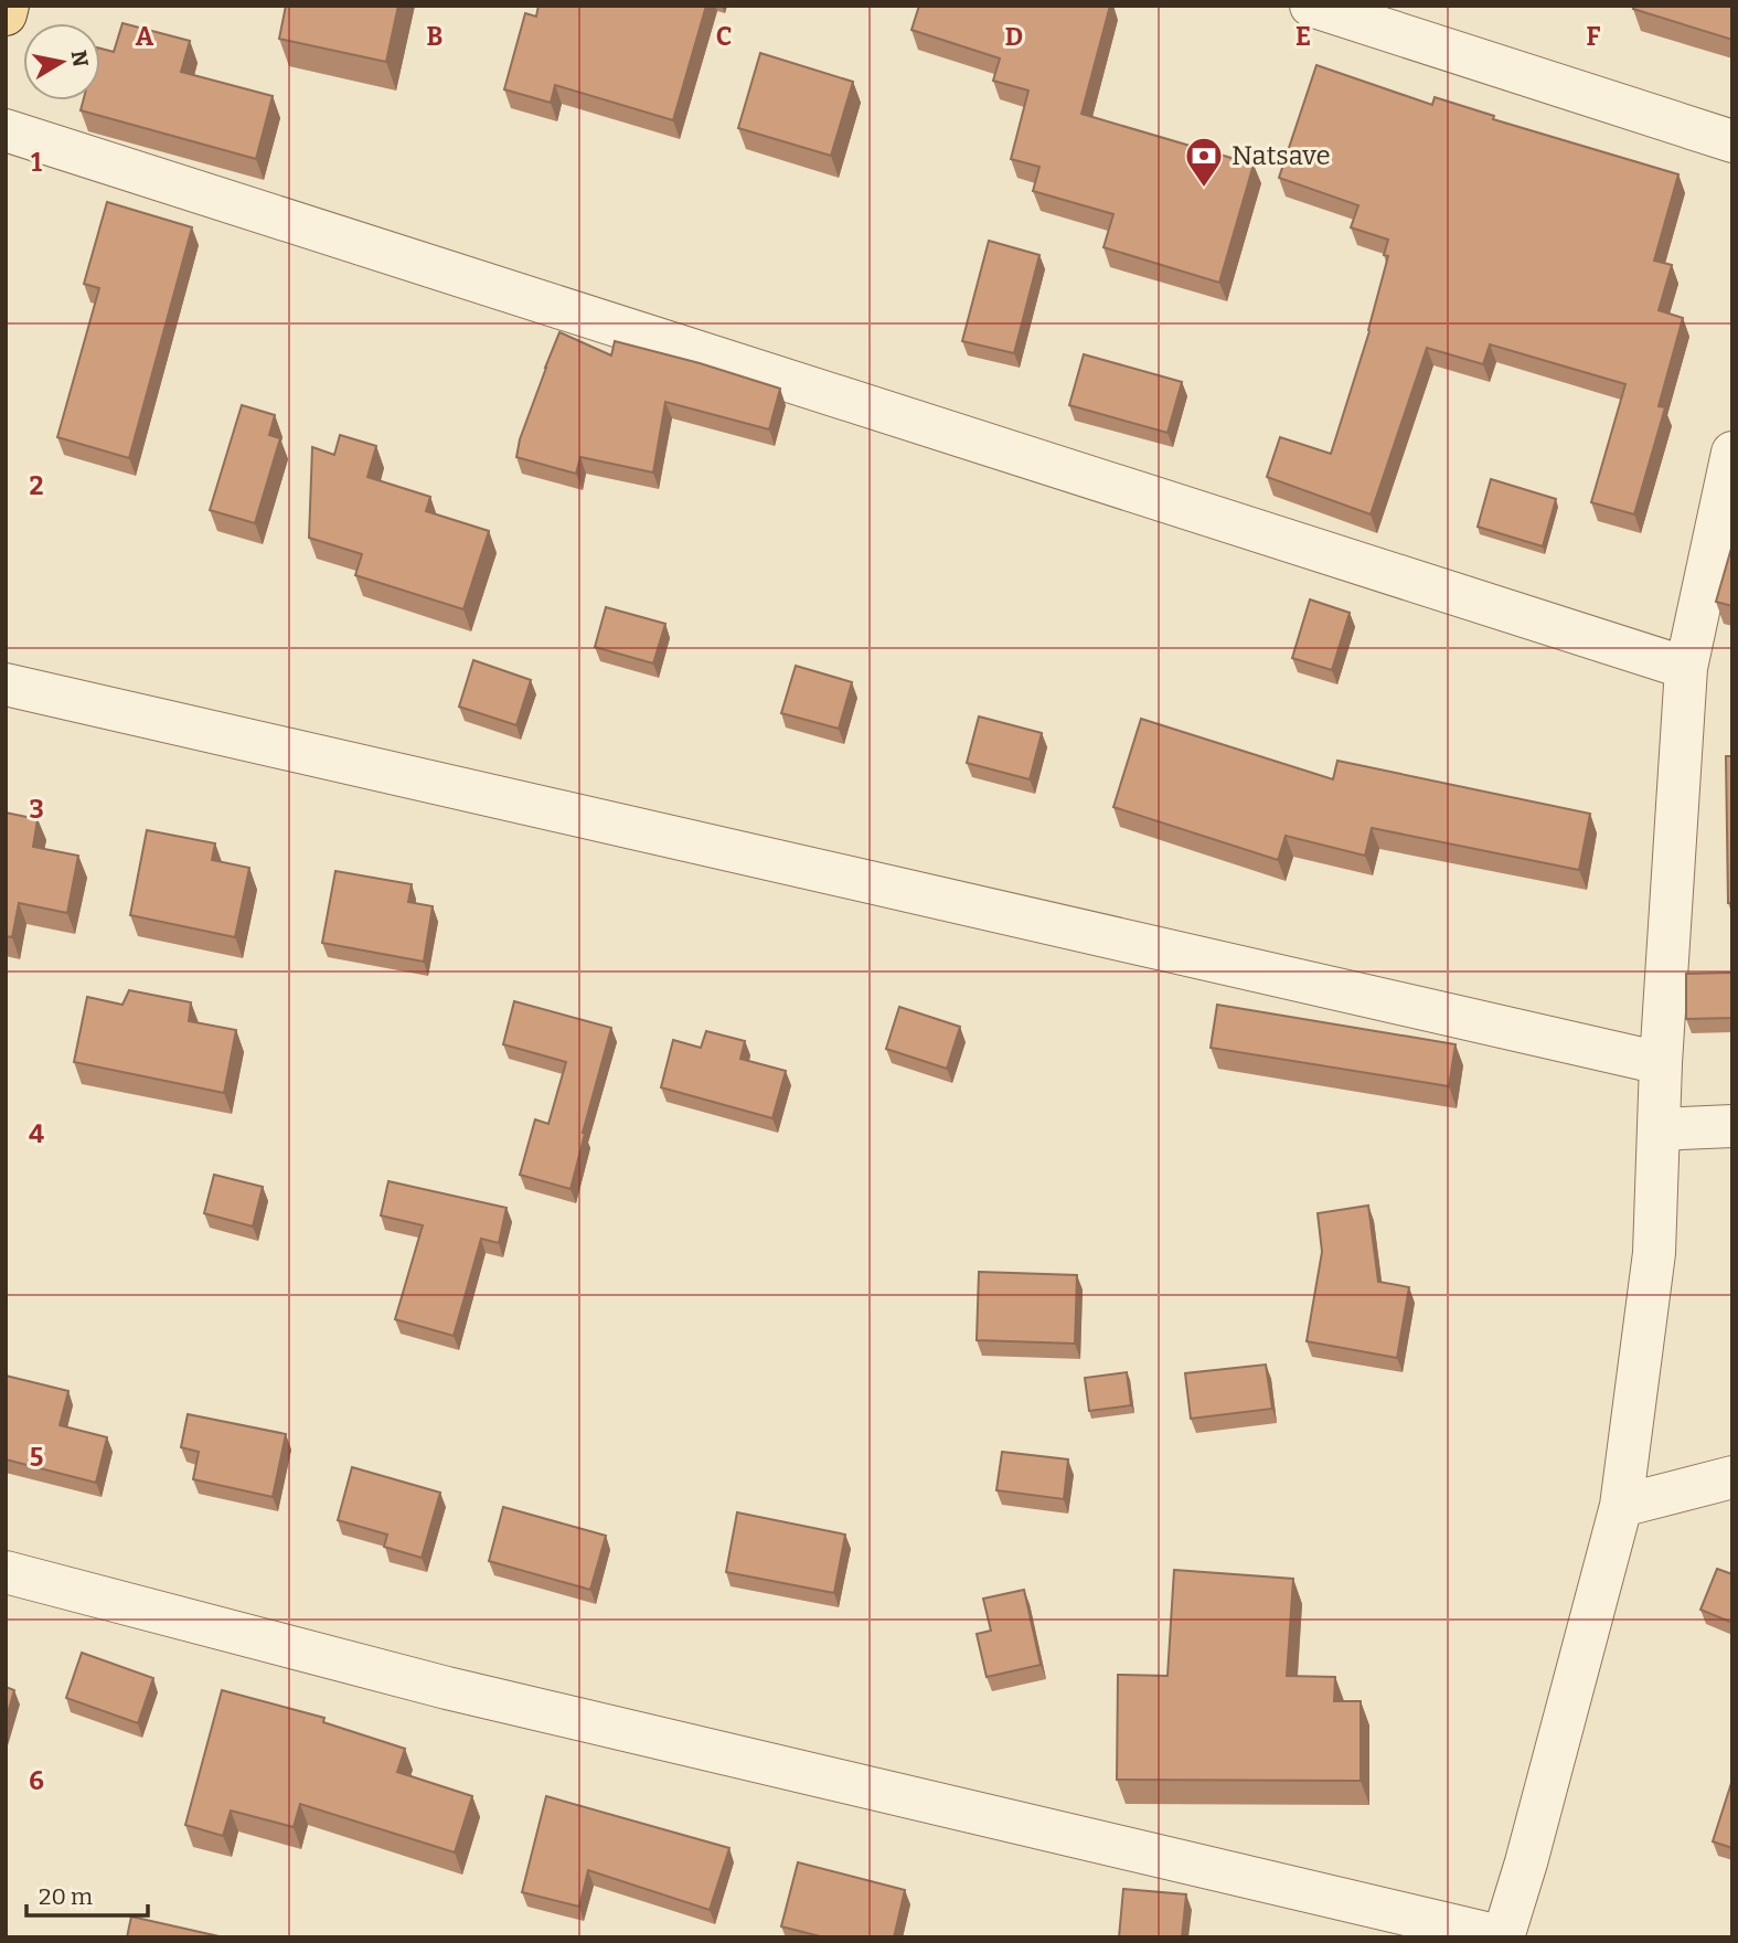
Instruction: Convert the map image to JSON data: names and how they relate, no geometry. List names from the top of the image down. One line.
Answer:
{"places":{"bank":["Natsave"]},"scale_bar":"20 m","north":"right","grid":{"columns":["A","B","C","D","E","F"],"rows":["1","2","3","4","5","6"]}}
